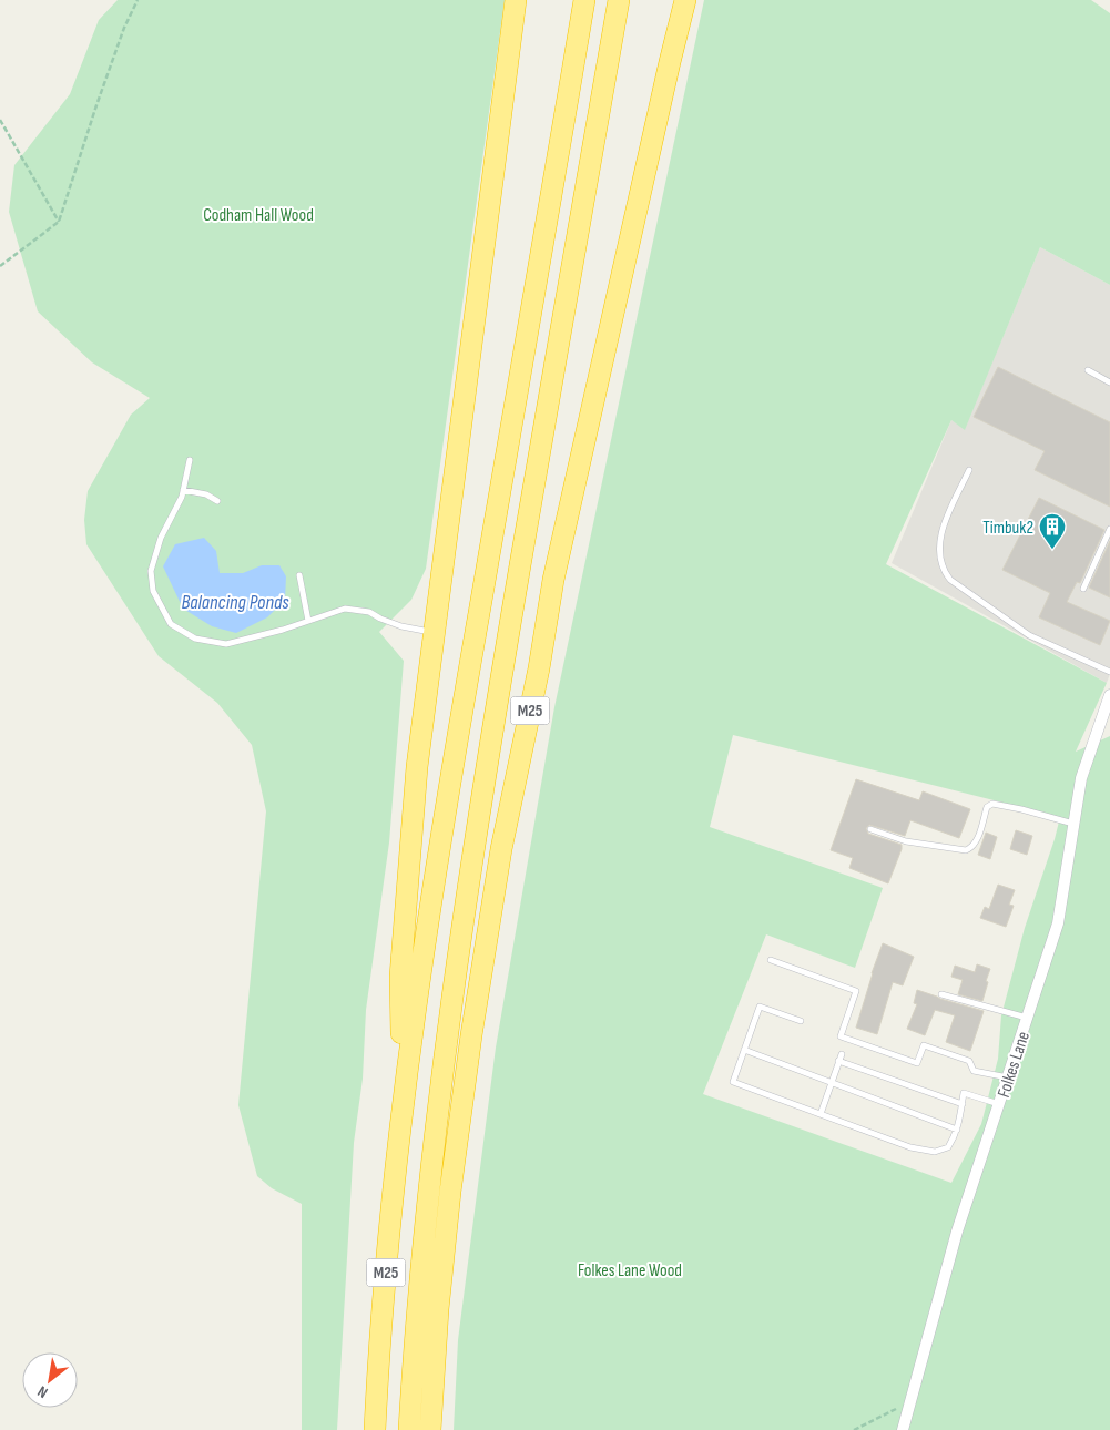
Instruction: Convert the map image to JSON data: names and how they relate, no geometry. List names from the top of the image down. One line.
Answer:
{"streets":{"highway":["M25"],"street":["Folkes Lane"]},"water":["Balancing Ponds"],"parks":["Codham Hall Wood","Folkes Lane Wood"],"places":{"building":["Timbuk2"]},"north":"bottom left"}
